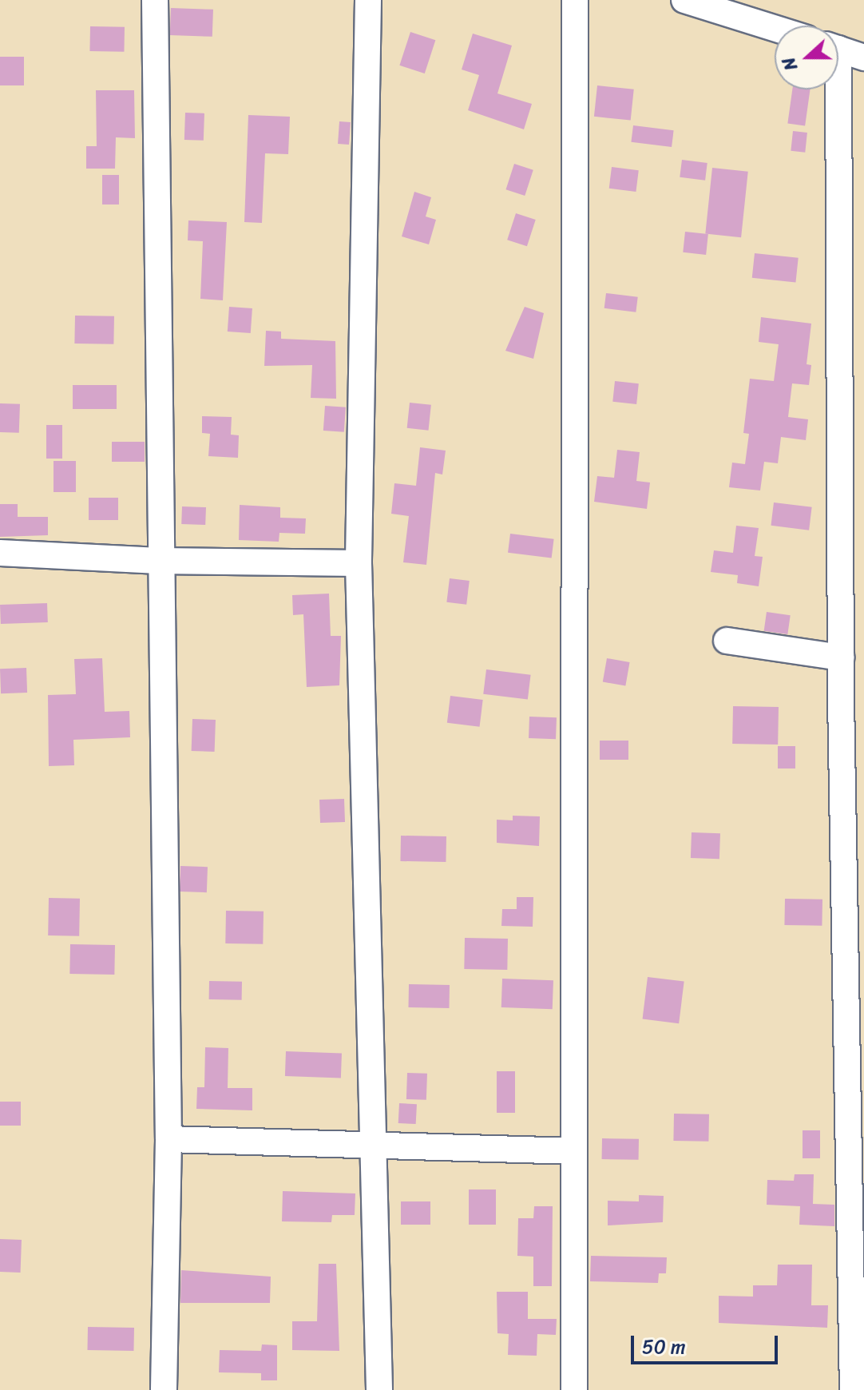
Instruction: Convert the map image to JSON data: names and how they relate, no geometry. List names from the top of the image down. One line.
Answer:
{"scale_bar":"50 m","north":"left"}
